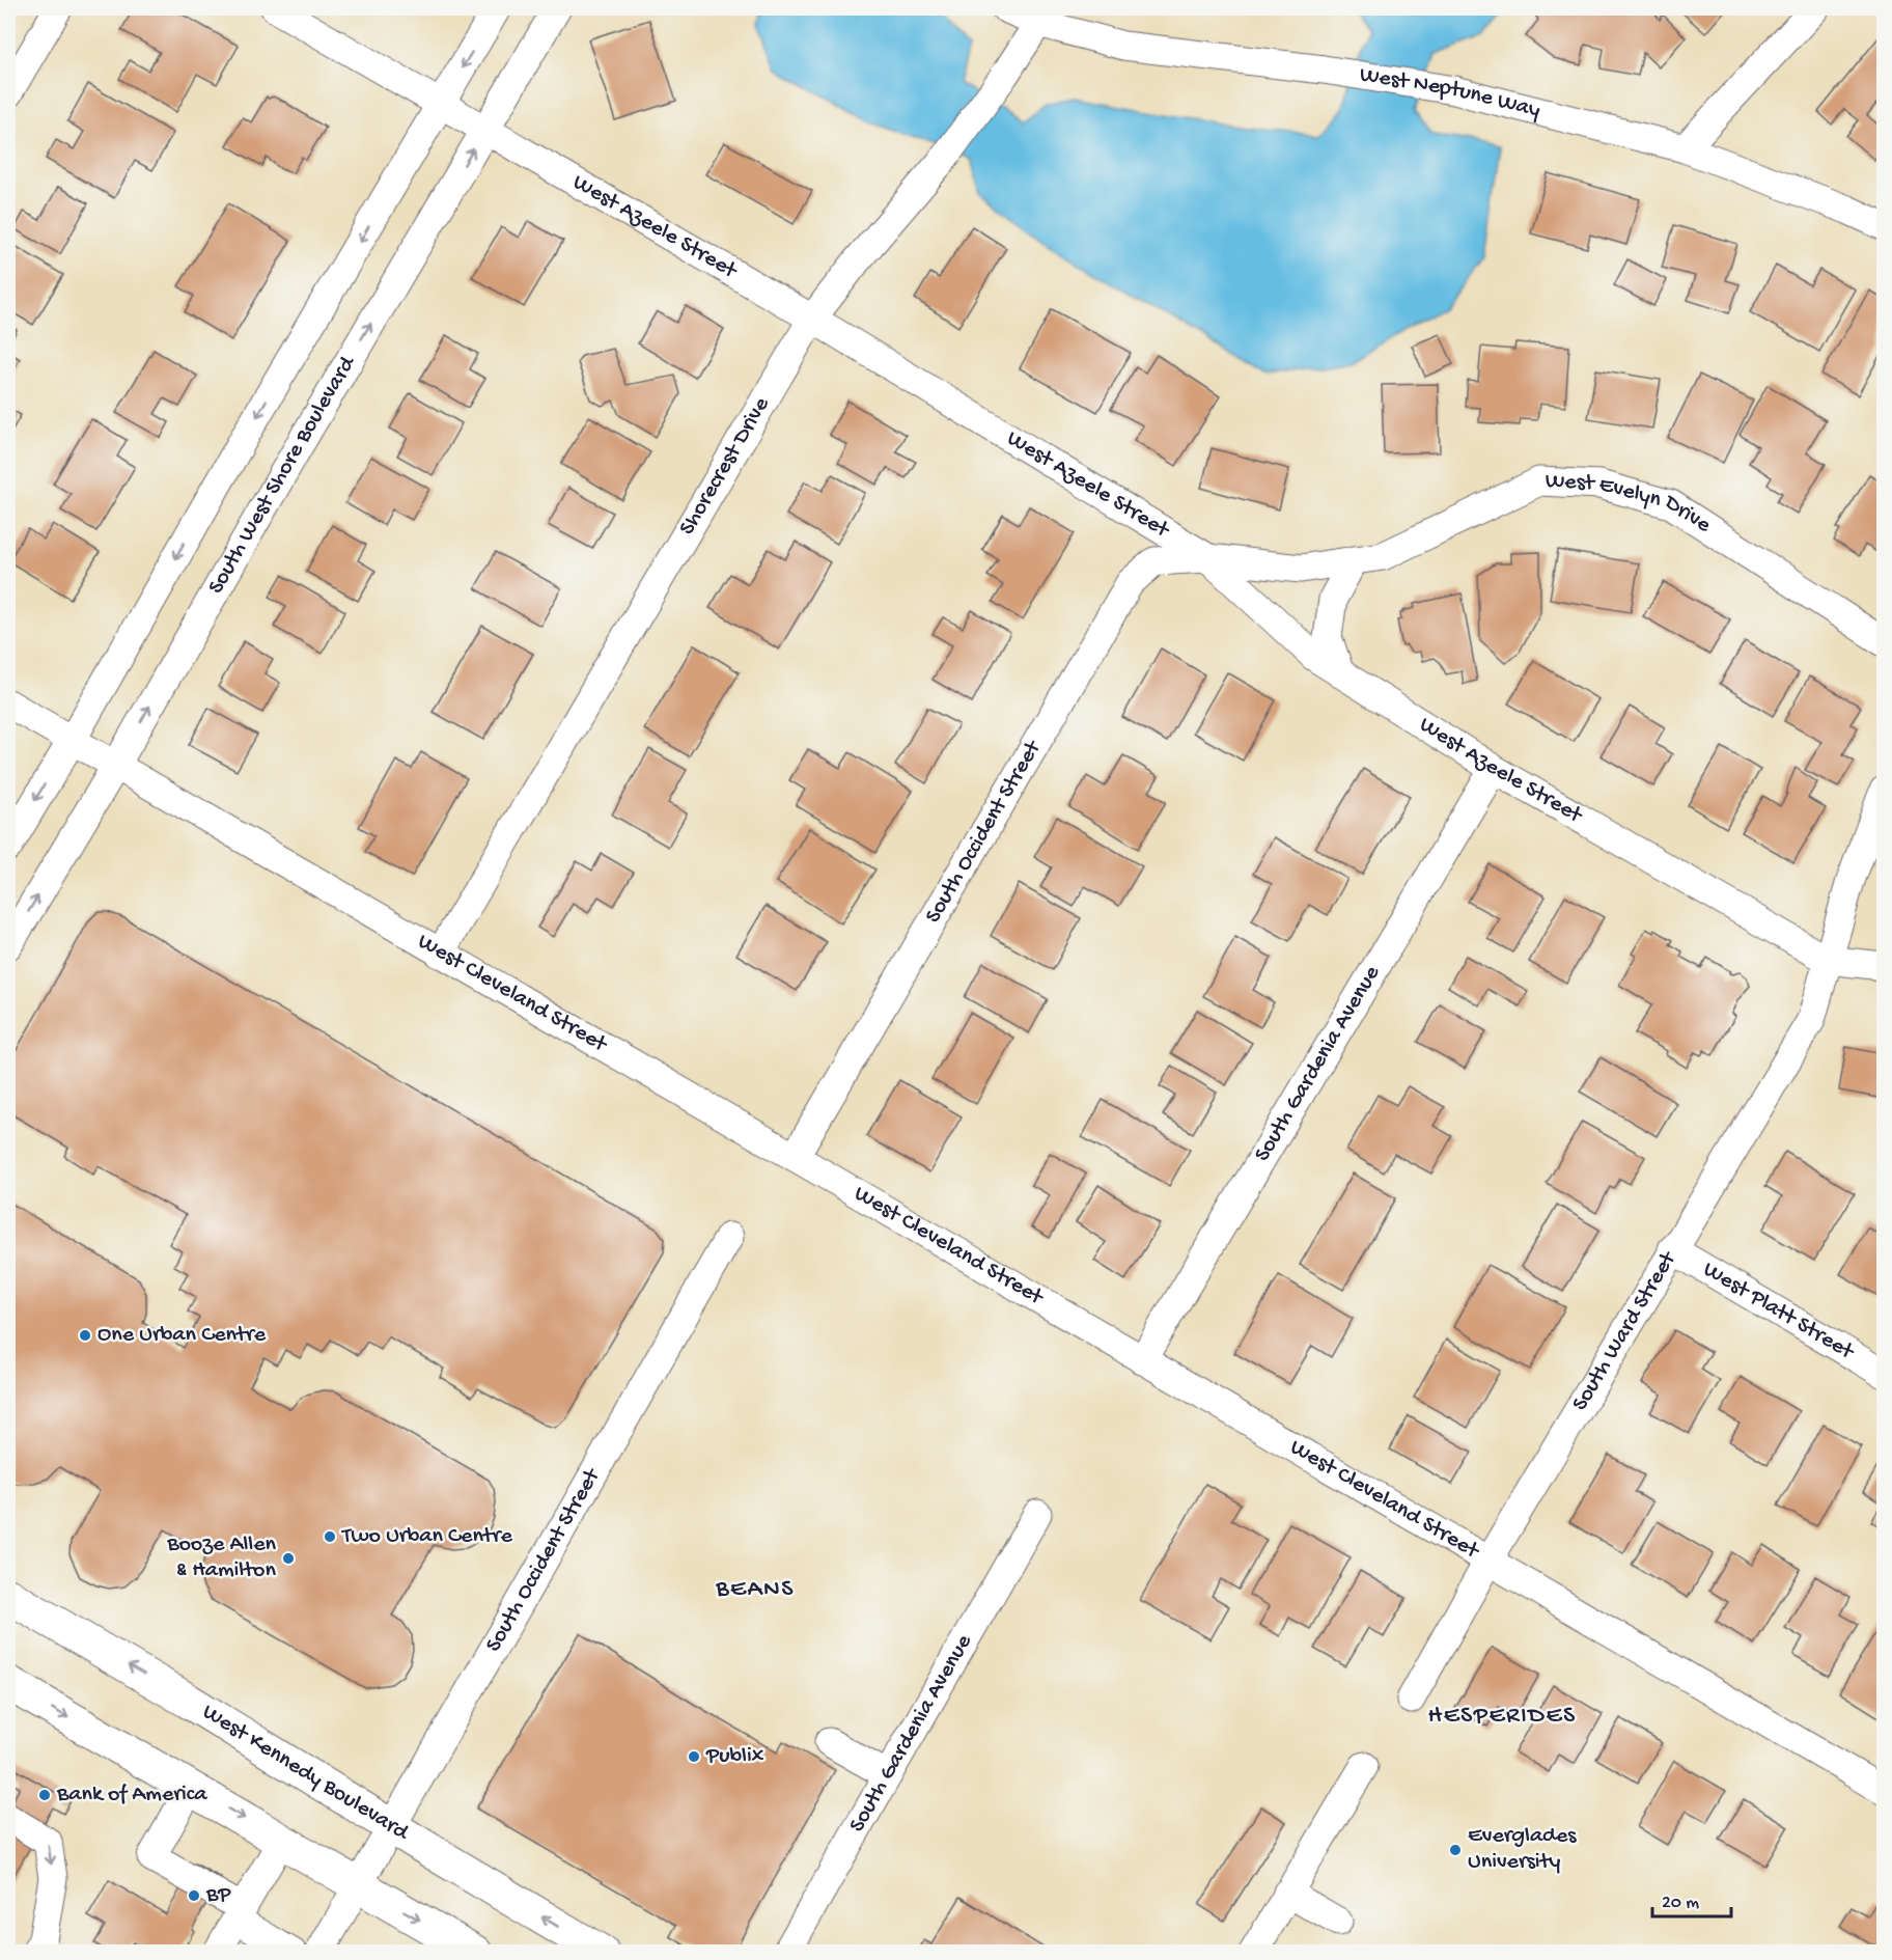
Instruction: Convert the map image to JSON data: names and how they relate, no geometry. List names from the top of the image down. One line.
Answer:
{"streets":{"main road":["West Kennedy Boulevard"],"street":["West Neptune Way","West Azeele Street","Shorecrest Drive","South West Shore Boulevard","West Evelyn Drive","South Occident Street","West Cleveland Street","South Gardenia Avenue","West Platt Street","South Ward Street"]},"crossings":[["West Neptune Way","Shorecrest Drive"],["West Azeele Street","Shorecrest Drive"],["West Azeele Street","South West Shore Boulevard"],["West Azeele Street","West Evelyn Drive"],["West Azeele Street","South Occident Street"],["West Azeele Street","South Gardenia Avenue"],["West Azeele Street","South Ward Street"],["Shorecrest Drive","West Cleveland Street"],["South West Shore Boulevard","West Cleveland Street"],["West Evelyn Drive","South Occident Street"],["South Occident Street","West Cleveland Street"],["South Occident Street","West Kennedy Boulevard"],["West Cleveland Street","South Gardenia Avenue"],["West Cleveland Street","South Ward Street"],["West Platt Street","South Ward Street"]],"districts":["BEANS","HESPERIDES"],"places":["One Urban Centre","Two Urban Centre","Booze Allen & Hamilton","Publix","Bank of America","Everglades University","BP"],"scale_bar":"20 m"}
